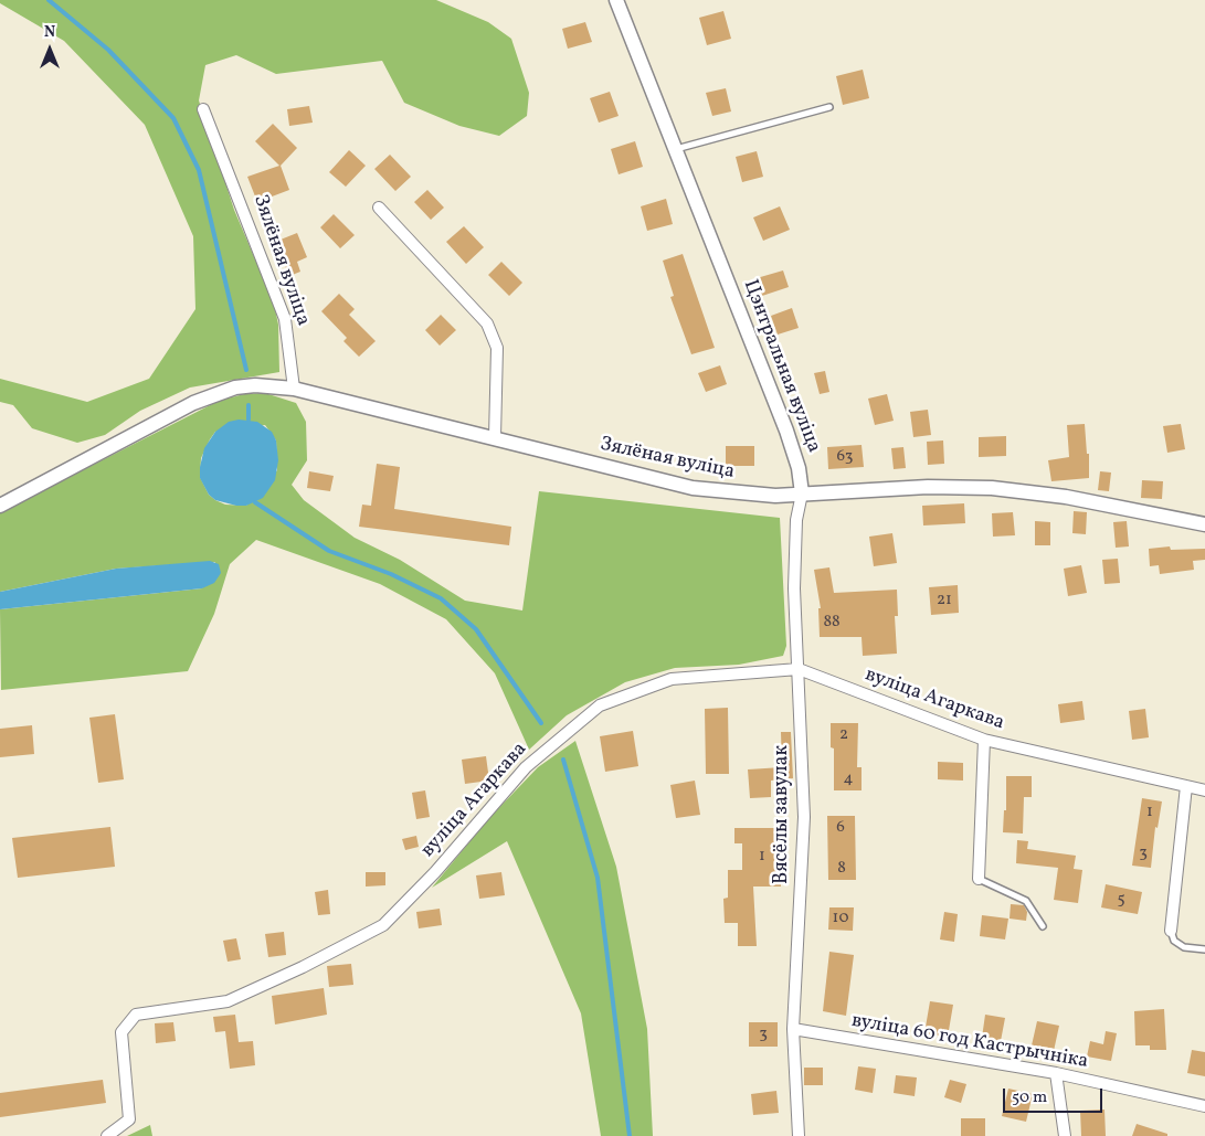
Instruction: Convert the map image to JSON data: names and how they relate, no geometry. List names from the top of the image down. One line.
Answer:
{"streets":{"street":["Зялёная вуліца","Цэнтральная вуліца","вуліца Агаркава","Вясёлы завулак","вуліца 60 год Кастрычніка"]},"crossings":[["Зялёная вуліца","Цэнтральная вуліца"],["Зялёная вуліца","Вясёлы завулак"],["Цэнтральная вуліца","Вясёлы завулак"],["вуліца Агаркава","Вясёлы завулак"],["Вясёлы завулак","вуліца 60 год Кастрычніка"]],"house_numbers":["63","21","88","2","4","1","6","3","1","8","5","10","3"],"scale_bar":"50 m","north":"top"}
